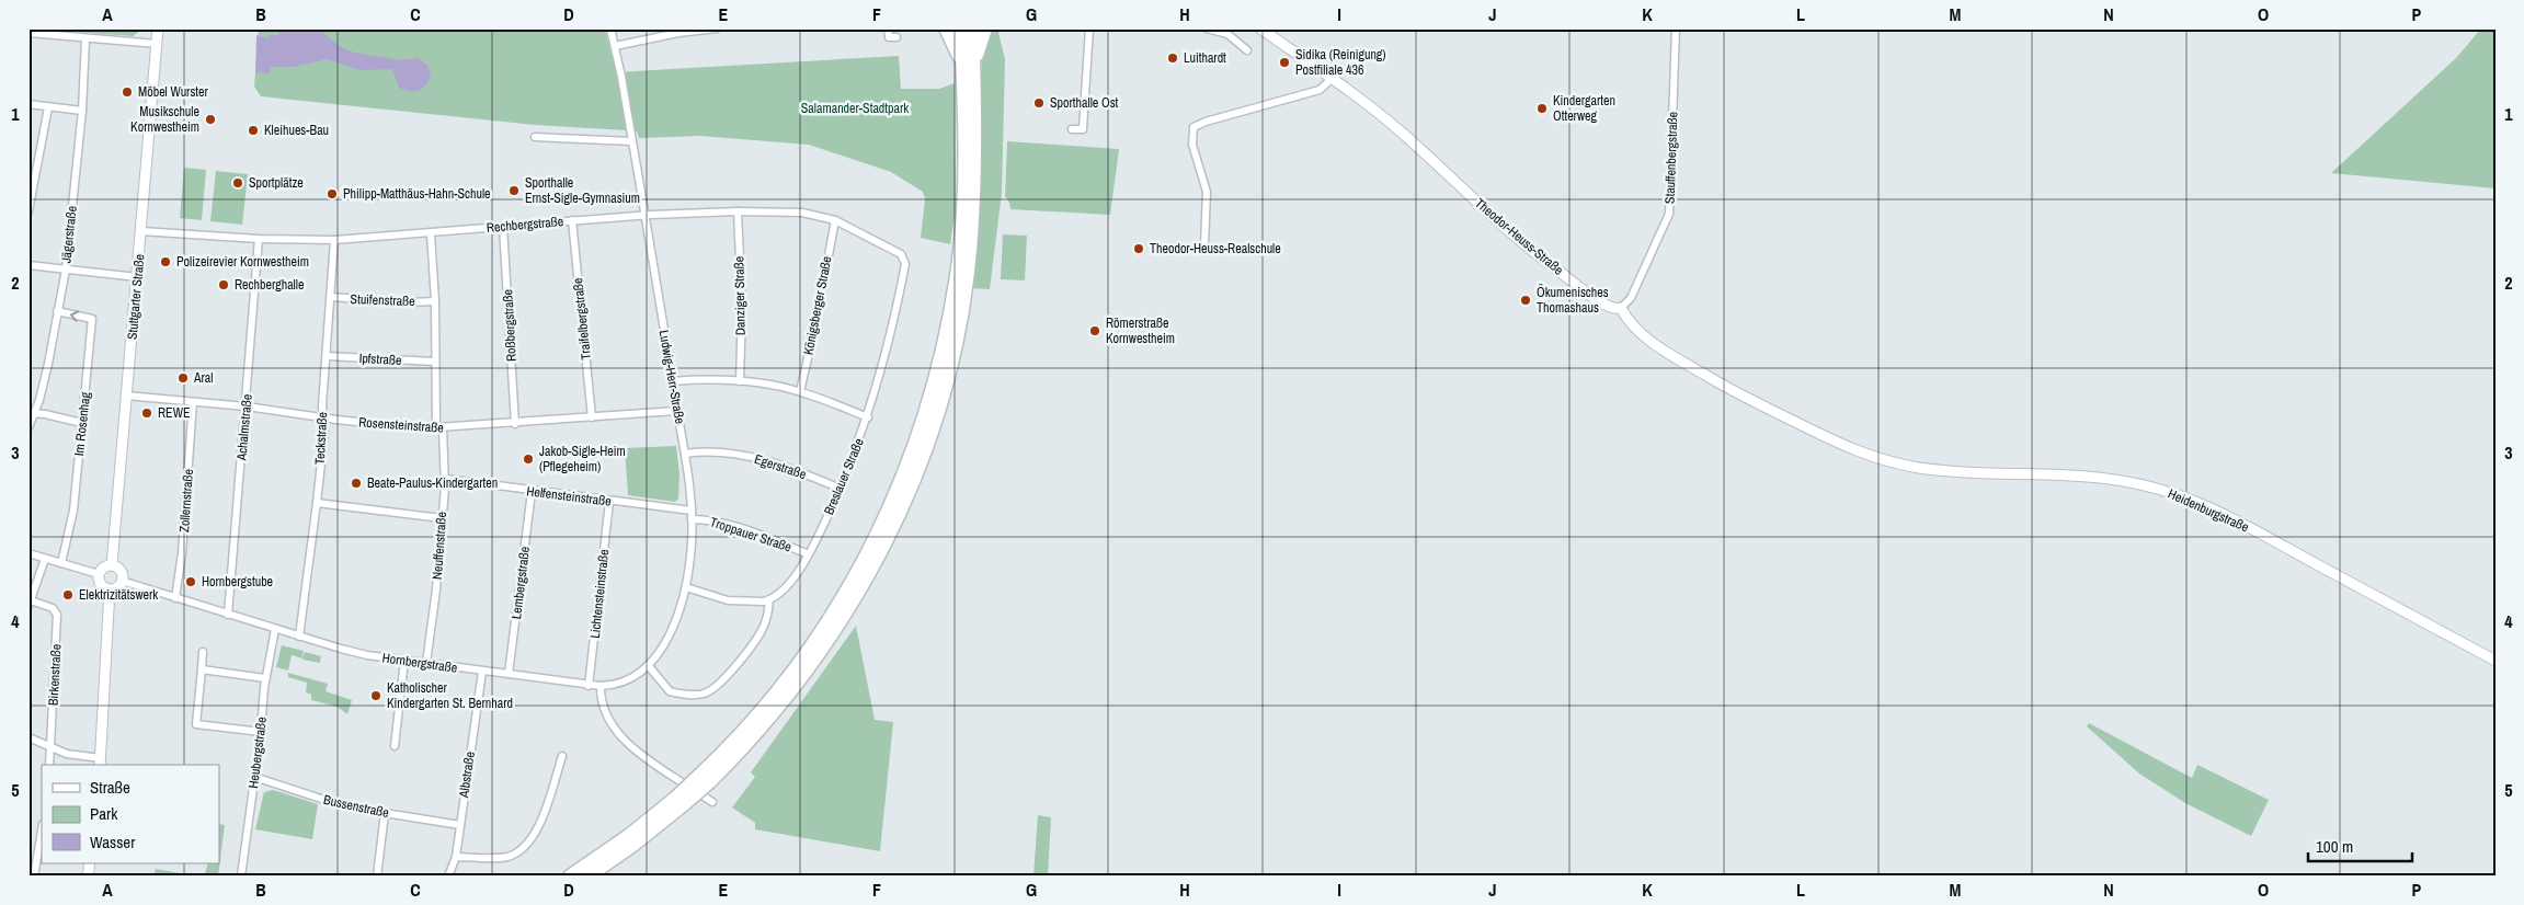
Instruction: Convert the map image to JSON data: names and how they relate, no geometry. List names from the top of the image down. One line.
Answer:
{"streets":{"street":["Stauffenbergstraße","Rechbergstraße","Jägerstraße","Theodor-Heuss-Straße","Danziger Straße","Stuttgarter Straße","Stuifenstraße","Königsberger Straße","Traifelbergstraße","Roßbergstraße","Ipfstraße","Ludwig-Herr-Straße","Im Rosenhag","Rosensteinstraße","Achalmstraße","Teckstraße","Egerstraße","Breslauer Straße","Helfensteinstraße","Zollernstraße","Heidenburgstraße","Troppauer Straße","Neuffenstraße","Lembergstraße","Lichtensteinstraße","Hornbergstraße","Birkenstraße","Heubergstraße","Albstraße","Bussenstraße"]},"crossings":[["Stauffenbergstraße","Theodor-Heuss-Straße"],["Stauffenbergstraße","Heidenburgstraße"],["Rechbergstraße","Danziger Straße"],["Rechbergstraße","Stuttgarter Straße"],["Rechbergstraße","Königsberger Straße"],["Rechbergstraße","Traifelbergstraße"],["Rechbergstraße","Roßbergstraße"],["Rechbergstraße","Ludwig-Herr-Straße"],["Rechbergstraße","Achalmstraße"],["Rechbergstraße","Teckstraße"],["Rechbergstraße","Breslauer Straße"],["Rechbergstraße","Neuffenstraße"],["Jägerstraße","Im Rosenhag"],["Theodor-Heuss-Straße","Heidenburgstraße"],["Stuttgarter Straße","Rosensteinstraße"],["Stuttgarter Straße","Hornbergstraße"],["Stuifenstraße","Teckstraße"],["Stuifenstraße","Neuffenstraße"],["Traifelbergstraße","Rosensteinstraße"],["Roßbergstraße","Rosensteinstraße"],["Ipfstraße","Teckstraße"],["Ipfstraße","Neuffenstraße"],["Ludwig-Herr-Straße","Rosensteinstraße"],["Ludwig-Herr-Straße","Egerstraße"],["Ludwig-Herr-Straße","Helfensteinstraße"],["Ludwig-Herr-Straße","Troppauer Straße"],["Ludwig-Herr-Straße","Hornbergstraße"],["Rosensteinstraße","Achalmstraße"],["Rosensteinstraße","Teckstraße"],["Rosensteinstraße","Zollernstraße"],["Rosensteinstraße","Neuffenstraße"],["Achalmstraße","Hornbergstraße"],["Teckstraße","Hornbergstraße"],["Egerstraße","Breslauer Straße"],["Breslauer Straße","Troppauer Straße"],["Helfensteinstraße","Troppauer Straße"],["Helfensteinstraße","Neuffenstraße"],["Helfensteinstraße","Lembergstraße"],["Helfensteinstraße","Lichtensteinstraße"],["Zollernstraße","Hornbergstraße"],["Neuffenstraße","Hornbergstraße"],["Lembergstraße","Hornbergstraße"],["Lichtensteinstraße","Hornbergstraße"],["Hornbergstraße","Heubergstraße"],["Hornbergstraße","Albstraße"],["Heubergstraße","Bussenstraße"],["Albstraße","Bussenstraße"]],"one_way":["Im Rosenhag"],"parks":["Salamander-Stadtpark"],"places":["Luithardt","Sidika (Reinigung) Postfiliale 436","Möbel Wurster","Sporthalle Ost","Kindergarten Otterweg","Musikschule Kornwestheim","Kleihues-Bau","Sportplätze","Sporthalle Ernst-Sigle-Gymnasium","Philipp-Matthäus-Hahn-Schule","Theodor-Heuss-Realschule","Polizeirevier Kornwestheim","Rechberghalle","Ökumenisches Thomashaus","Römerstraße Kornwestheim","Aral","REWE","Jakob-Sigle-Heim (Pflegeheim)","Beate-Paulus-Kindergarten","Hornbergstube","Elektrizitätswerk","Katholischer Kindergarten St. Bernhard"],"legend":["Straße","Park","Wasser"],"scale_bar":"100 m","grid":{"columns":["A","B","C","D","E","F","G","H","I","J","K","L","M","N","O","P"],"rows":["1","2","3","4","5"]}}
